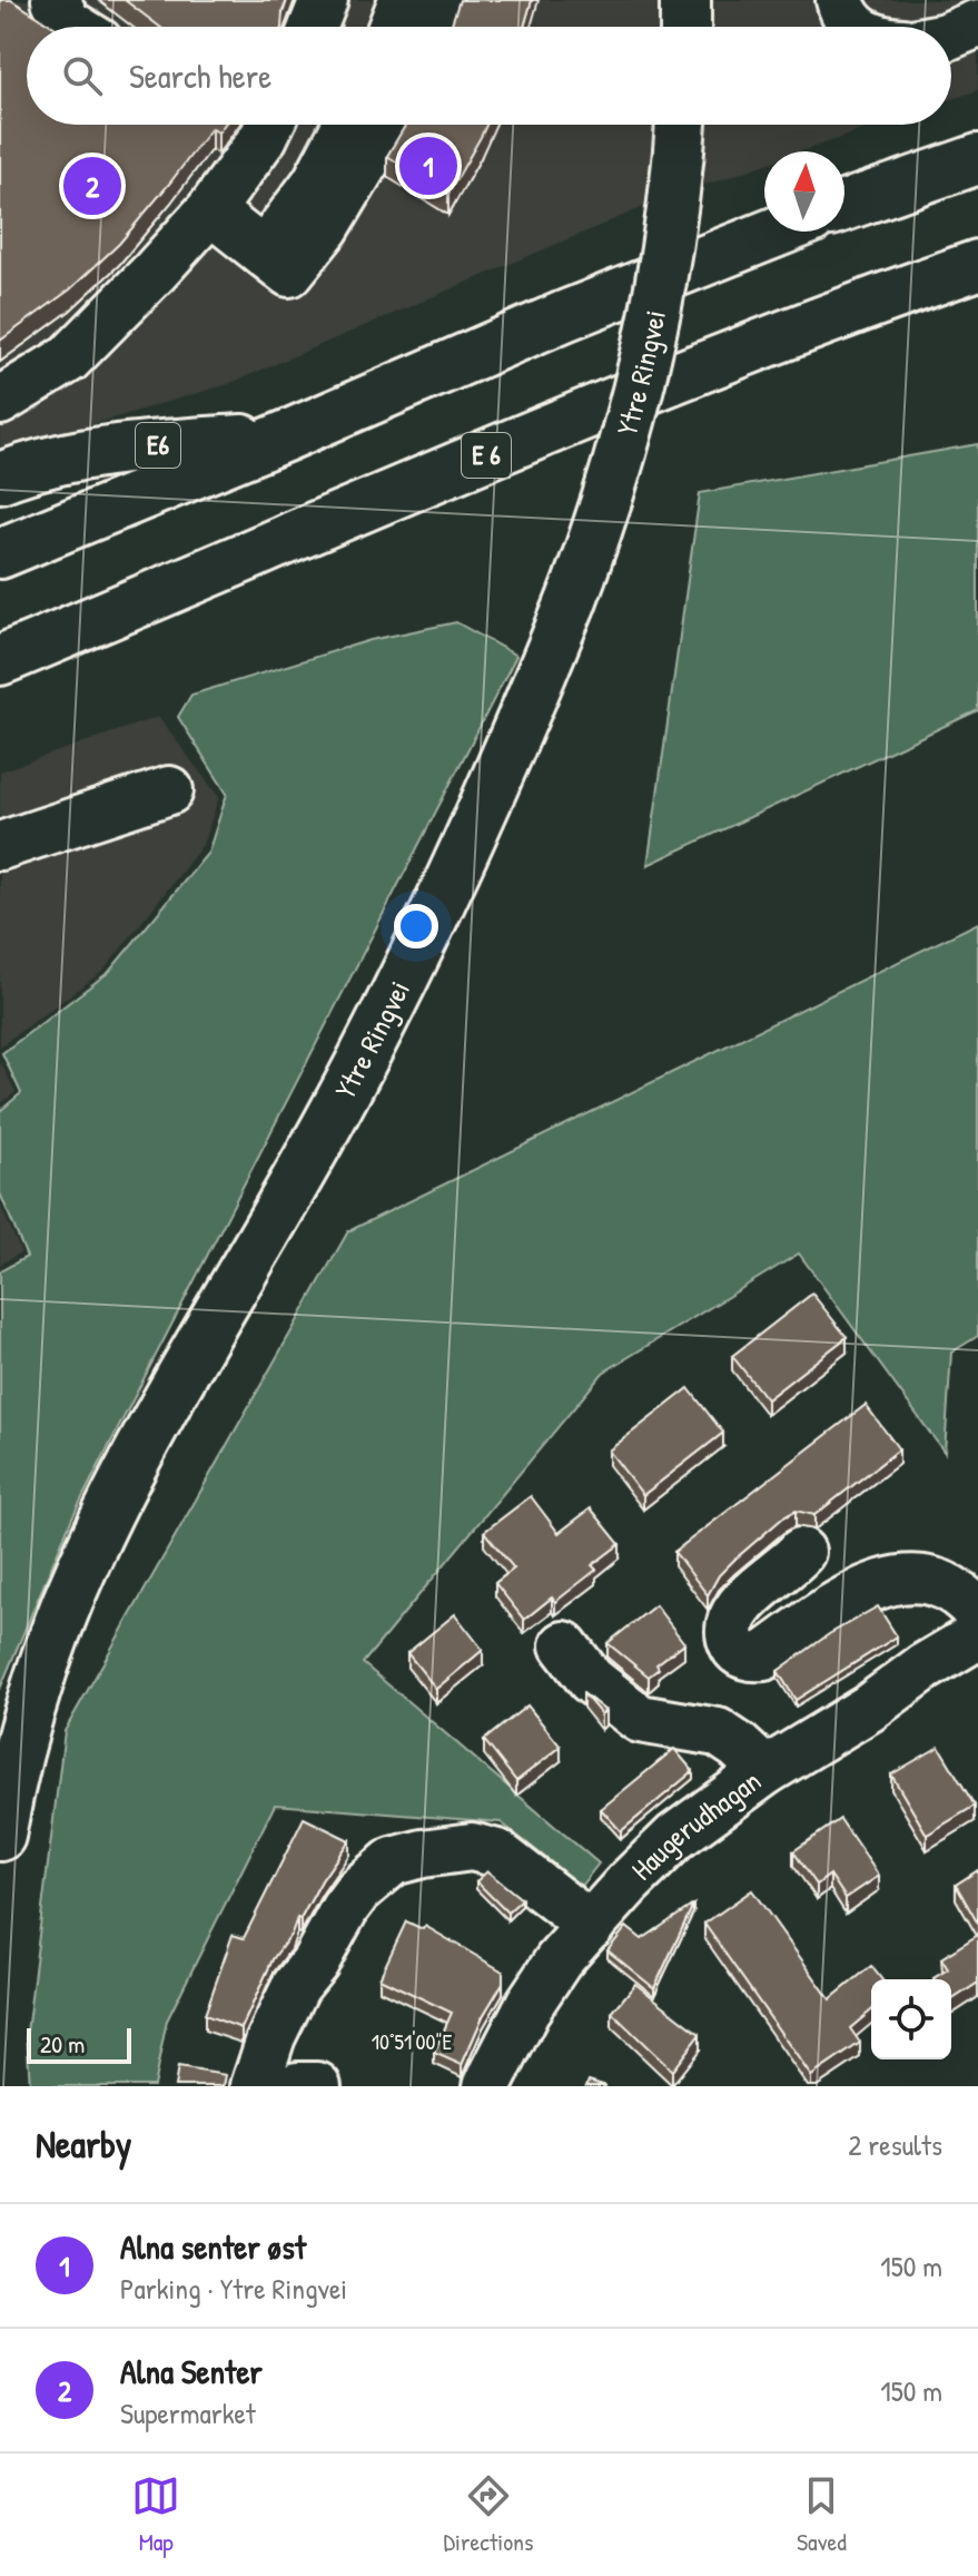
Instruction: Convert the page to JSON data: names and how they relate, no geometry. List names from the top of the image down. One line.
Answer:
{"streets":{"main road":["Ytre Ringvei","E6","E 6"],"street":["Haugerudhagan"]},"scale_bar":"20 m","north":"top","page":{"search":"Search here","pins":["1","2"],"scale":"20 m","heading":["Nearby","2 results"],"list":[{"mark":"1","name":"Alna senter øst","note":"Parking · Ytre Ringvei","value":"150 m"},{"mark":"2","name":"Alna Senter","note":"Supermarket","value":"150 m"}],"nav":["Map","Directions","Saved"]},"coordinates":["10°51'00\"E"]}
